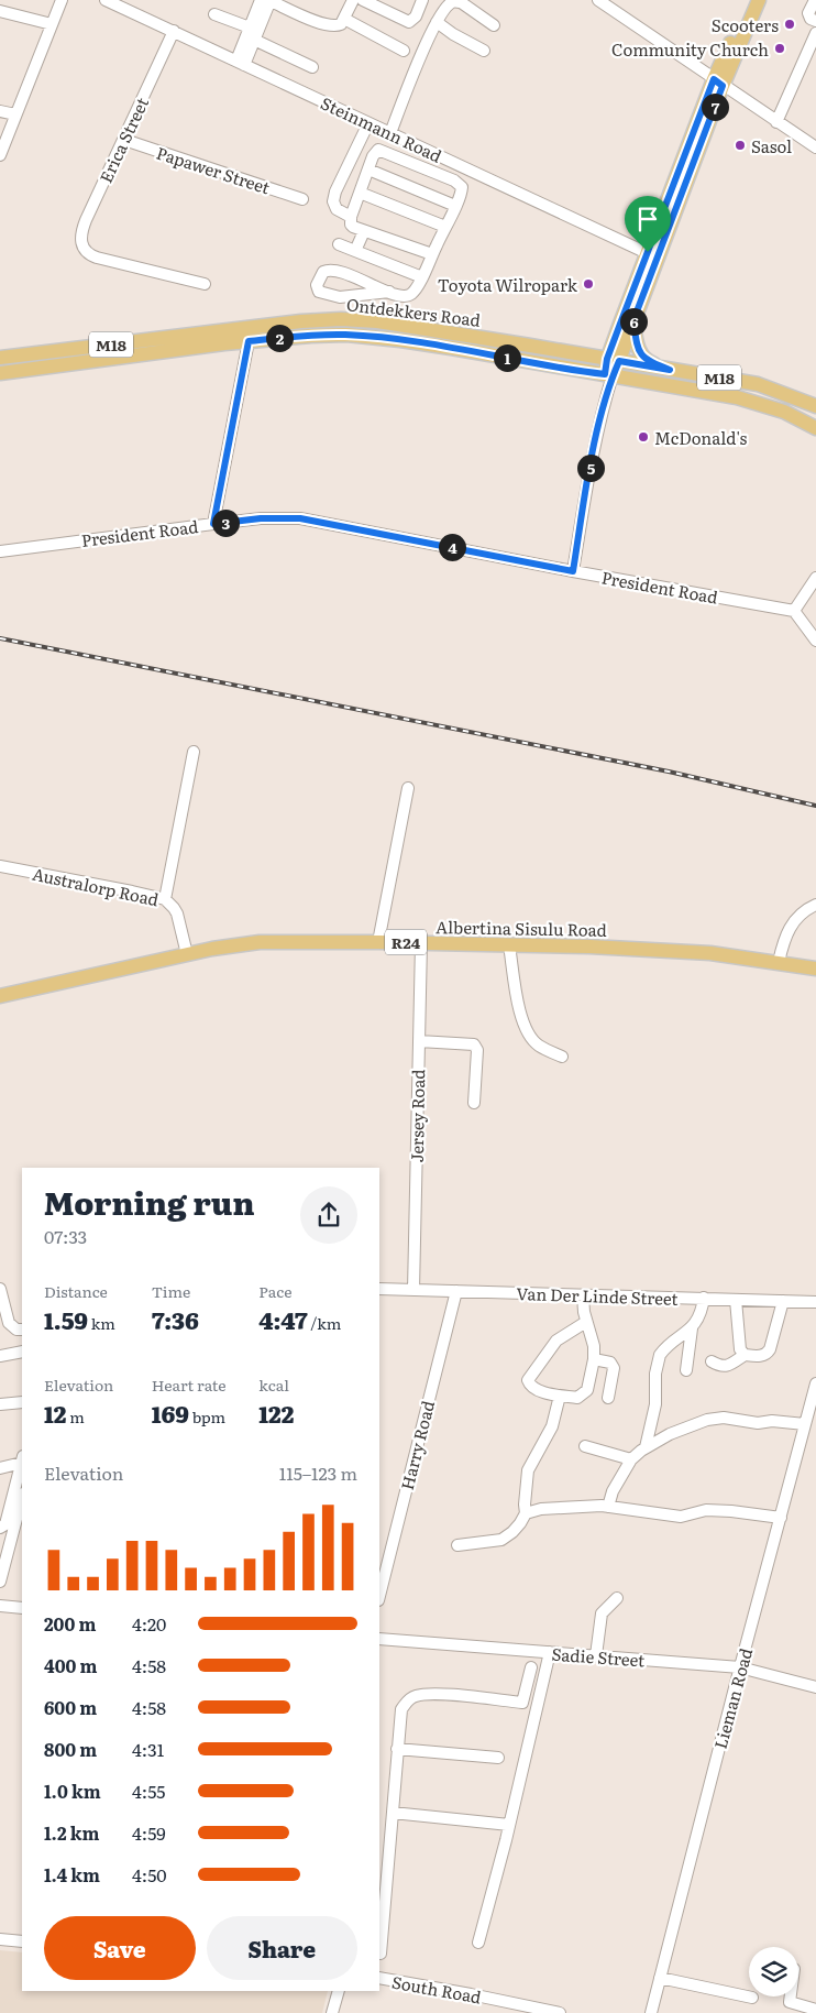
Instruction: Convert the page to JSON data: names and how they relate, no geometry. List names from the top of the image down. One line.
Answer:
{"streets":{"main road":["Ontdekkers Road","M18","Albertina Sisulu Road","R24"],"street":["Steinmann Road","Erica Street","Papawer Street","President Road","Australorp Road","Jersey Road","Van Der Linde Street","Harry Road","Sadie Street","Lieman Road","South Road"]},"crossings":[["Steinmann Road","Erica Street"],["Erica Street","Papawer Street"],["Australorp Road","Albertina Sisulu Road"],["Albertina Sisulu Road","Jersey Road"],["Jersey Road","Van Der Linde Street"],["Van Der Linde Street","Harry Road"],["Sadie Street","Lieman Road"]],"places":["Scooters","Community Church","Sasol","Toyota Wilropark","McDonald's"],"page":{"pins":["7","6","2","1","5","3","4"],"heading":["Morning run","07:33"],"stats":[["Distance","1.59 km"],["Time","7:36"],["Pace","4:47 /km"],["Elevation","12 m"],["Heart rate","169 bpm"],["kcal","122"]],"chart":["Elevation","115–123 m"],"list":[{"name":"200 m","note":"4:20"},{"name":"400 m","note":"4:58"},{"name":"600 m","note":"4:58"},{"name":"800 m","note":"4:31"},{"name":"1.0 km","note":"4:55"},{"name":"1.2 km","note":"4:59"},{"name":"1.4 km","note":"4:50"}],"buttons":["Save","Share"]}}
